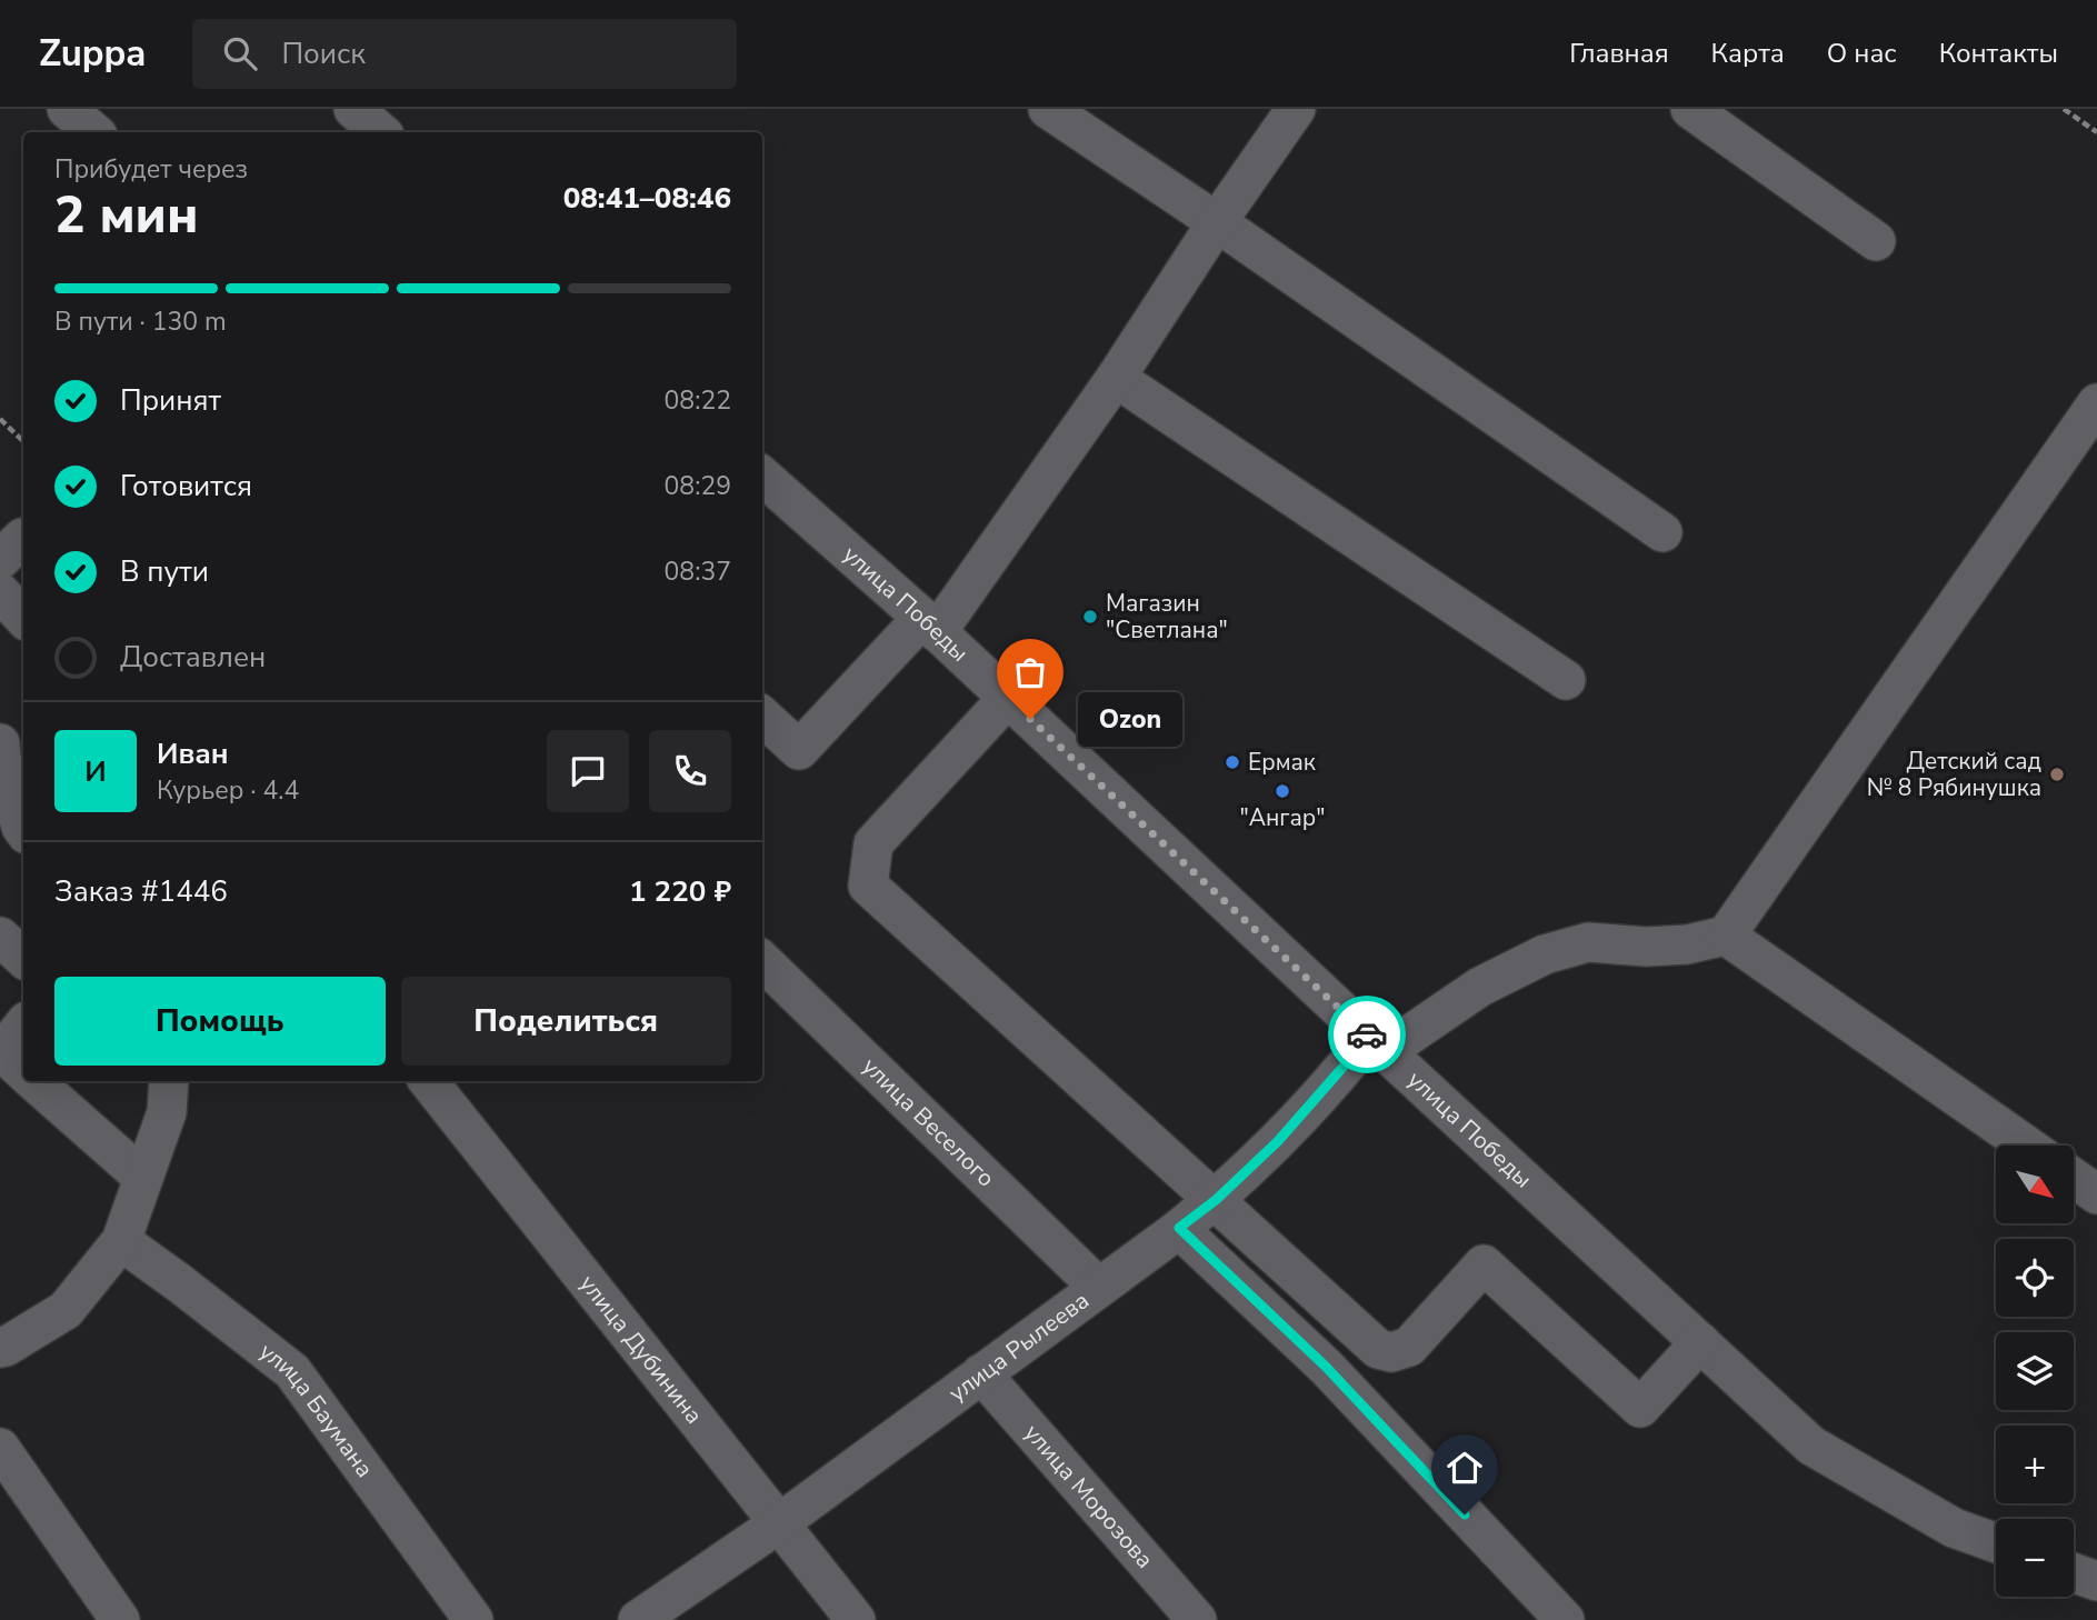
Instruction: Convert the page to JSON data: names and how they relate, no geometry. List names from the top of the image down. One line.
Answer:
{"streets":{"street":["улица Победы","улица Веселого","улица Рылеева","улица Дубинина","улица Баумана","улица Морозова"]},"crossings":[["улица Победы","улица Рылеева"],["улица Веселого","улица Рылеева"],["улица Рылеева","улица Дубинина"],["улица Рылеева","улица Морозова"]],"places":["Магазин \"Светлана\"","Ozon","Ермак","Детский сад № 8 Рябинушка","\"Ангар\""],"north":"bottom right","page":{"header":"Zuppa","search":"Поиск","nav":["Главная","Карта","О нас","Контакты"],"heading":["2 мин","Прибудет через","08:41–08:46"],"panel":["Иван","Курьер · 4.4","Заказ #1446","1 220 ₽"],"bar":"В пути · 130 m","list":[["Принят","08:22"],["Готовится","08:29"],["В пути","08:37"],"Доставлен"],"bubble":"Ozon","round":"И","buttons":["Помощь","Поделиться"],"map_buttons":["+","−"]}}
